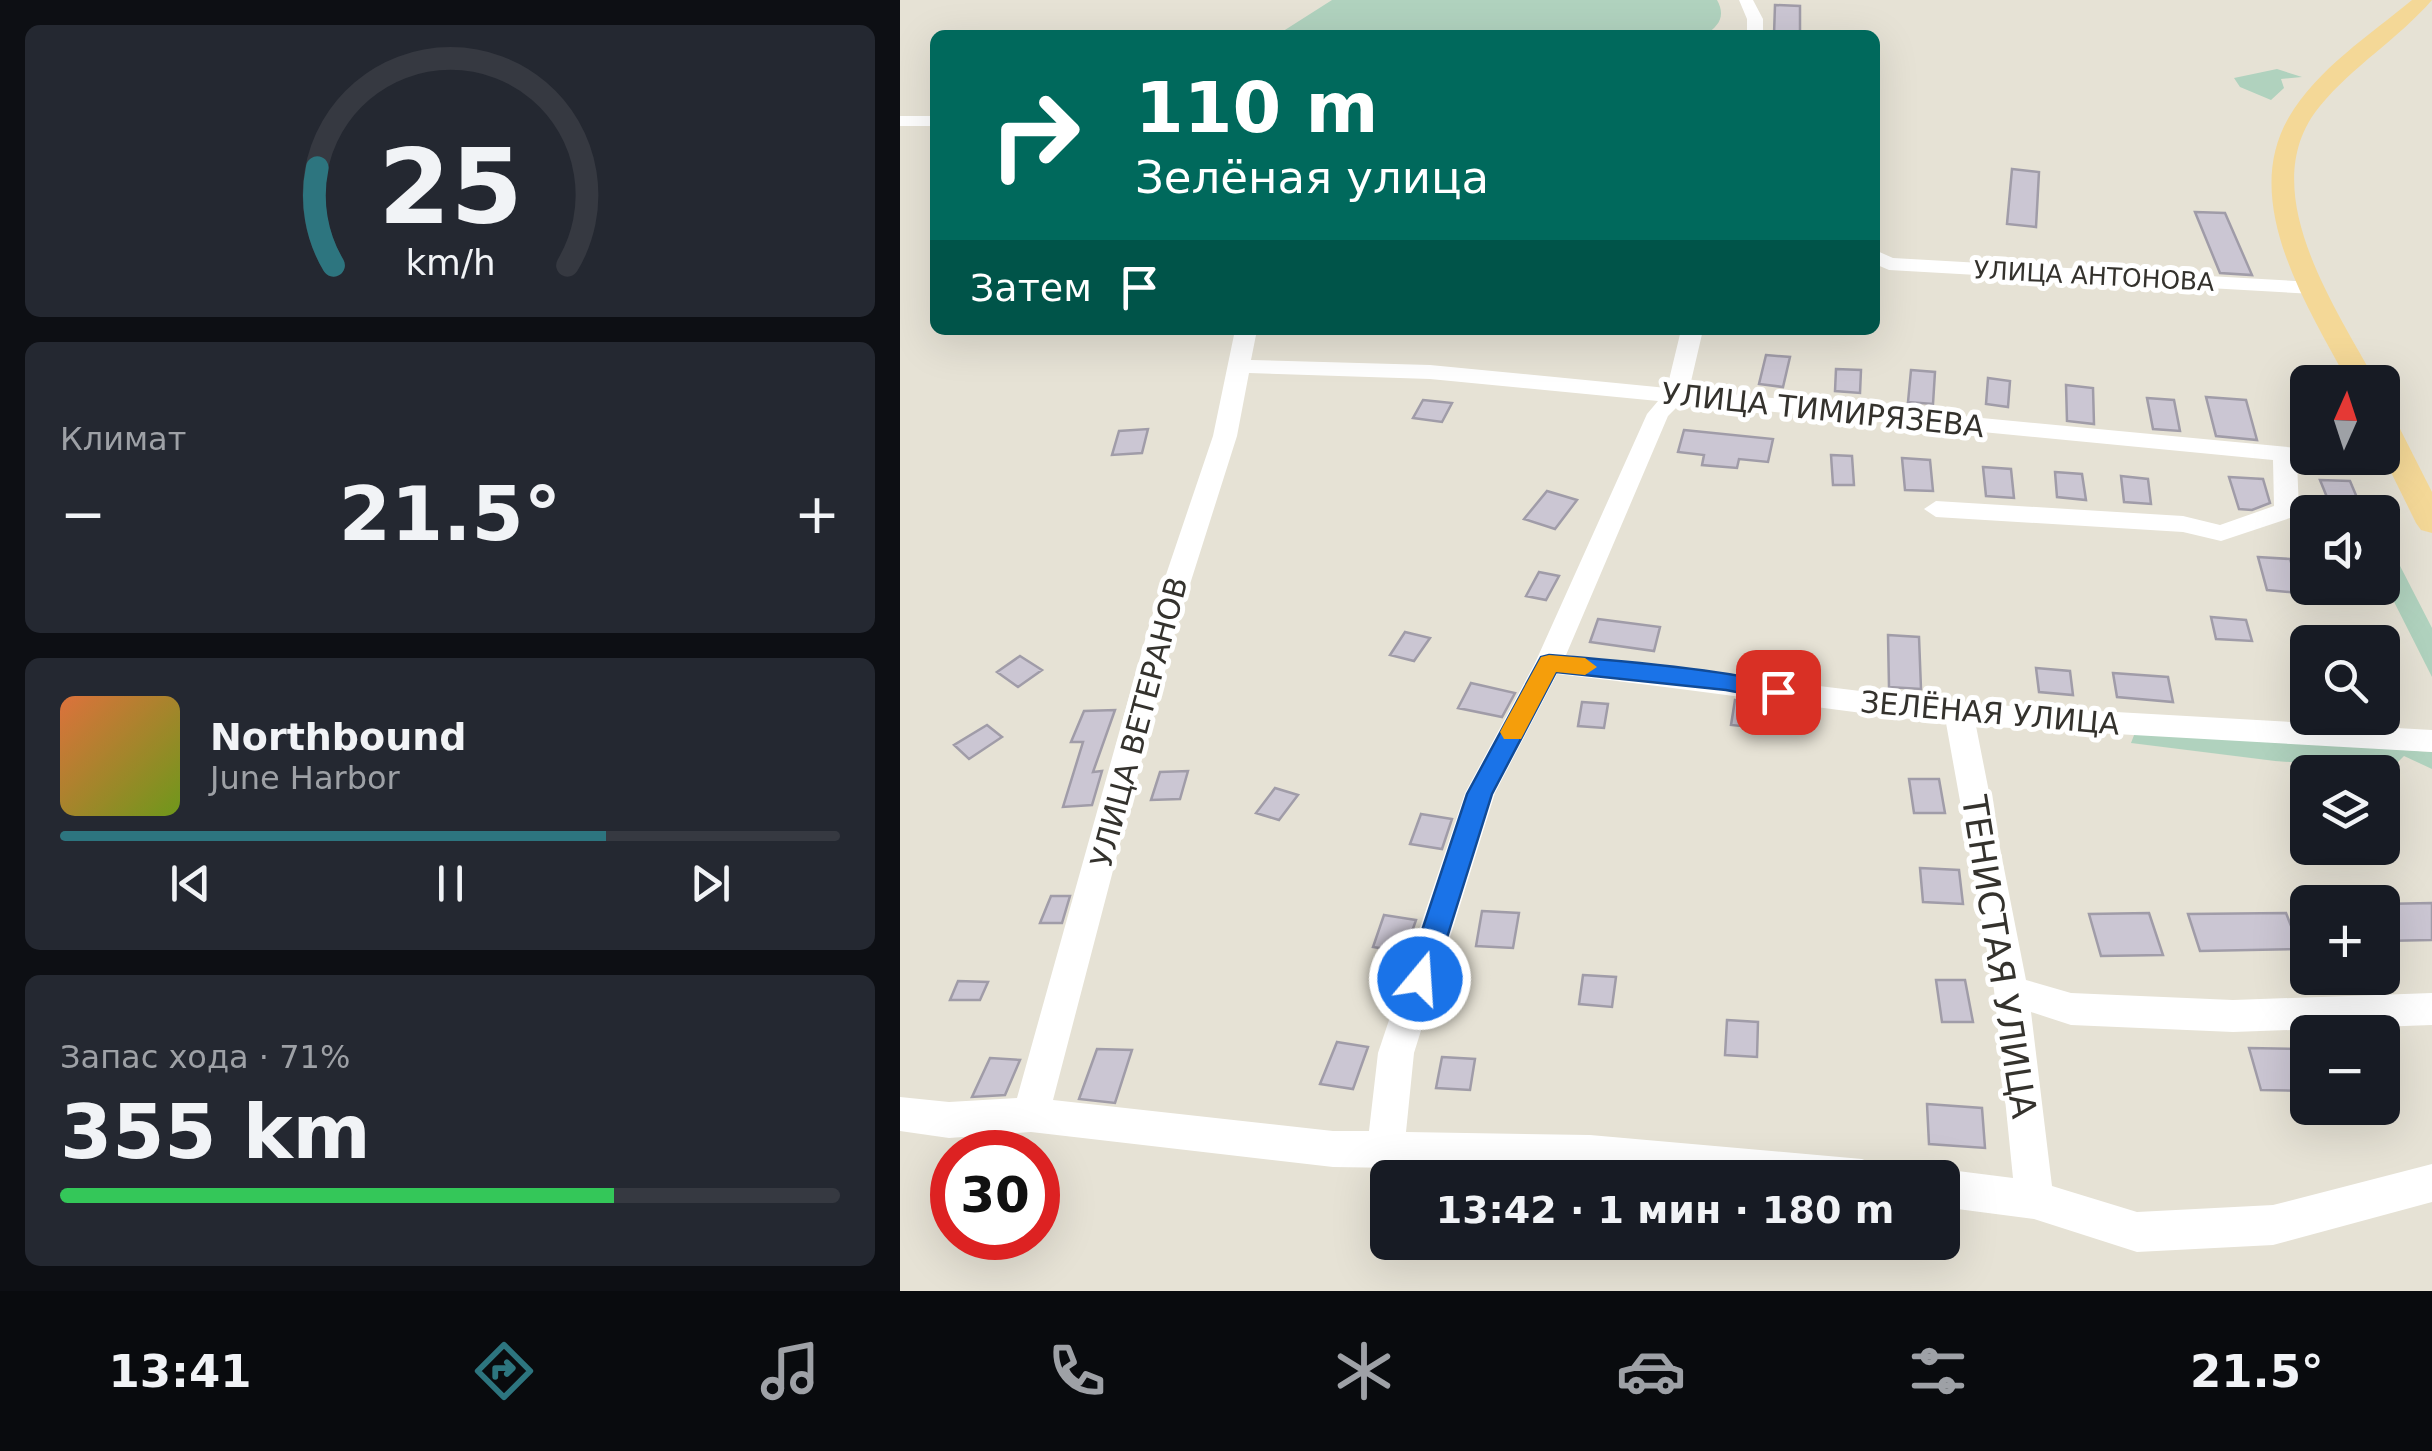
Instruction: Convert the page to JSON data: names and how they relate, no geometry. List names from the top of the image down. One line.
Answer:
{"streets":{"street":["УЛИЦА АНТОНОВА","УЛИЦА ТИМИРЯЗЕВА","ЗЕЛЁНАЯ УЛИЦА","УЛИЦА ВЕТЕРАНОВ","ТЕНИСТАЯ УЛИЦА"]},"crossings":[["УЛИЦА ТИМИРЯЗЕВА","УЛИЦА ВЕТЕРАНОВ"],["ЗЕЛЁНАЯ УЛИЦА","ТЕНИСТАЯ УЛИЦА"]],"north":"top","page":{"turn":["110 m","Зелёная улица"],"then":"Затем","tile":["Климат",["Запас хода · 71%","355 km"]],"map_buttons":["+","−"],"heat":["−","21.5°","+"],"song":["Northbound","June Harbor"],"limit":"30","trip":"13:42 · 1 мин · 180 m","tabs":["13:41","21.5°"],"gauge":["25","km/h"]}}
